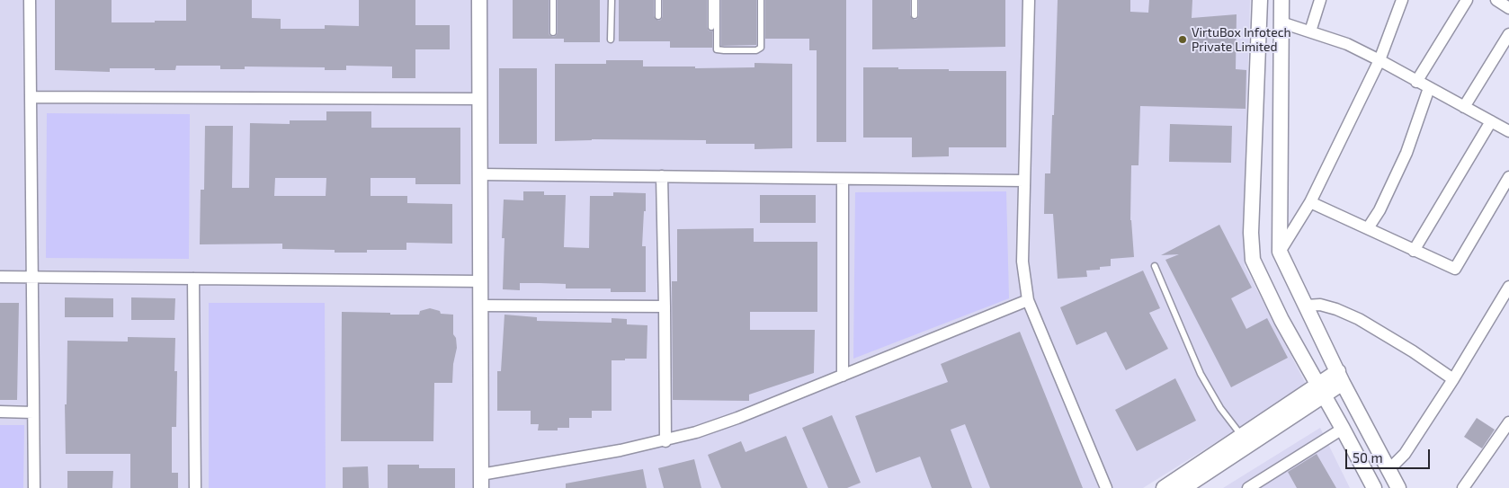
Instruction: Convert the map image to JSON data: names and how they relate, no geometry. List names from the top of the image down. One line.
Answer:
{"places":["VirtuBox Infotech Private Limited"],"scale_bar":"50 m"}
